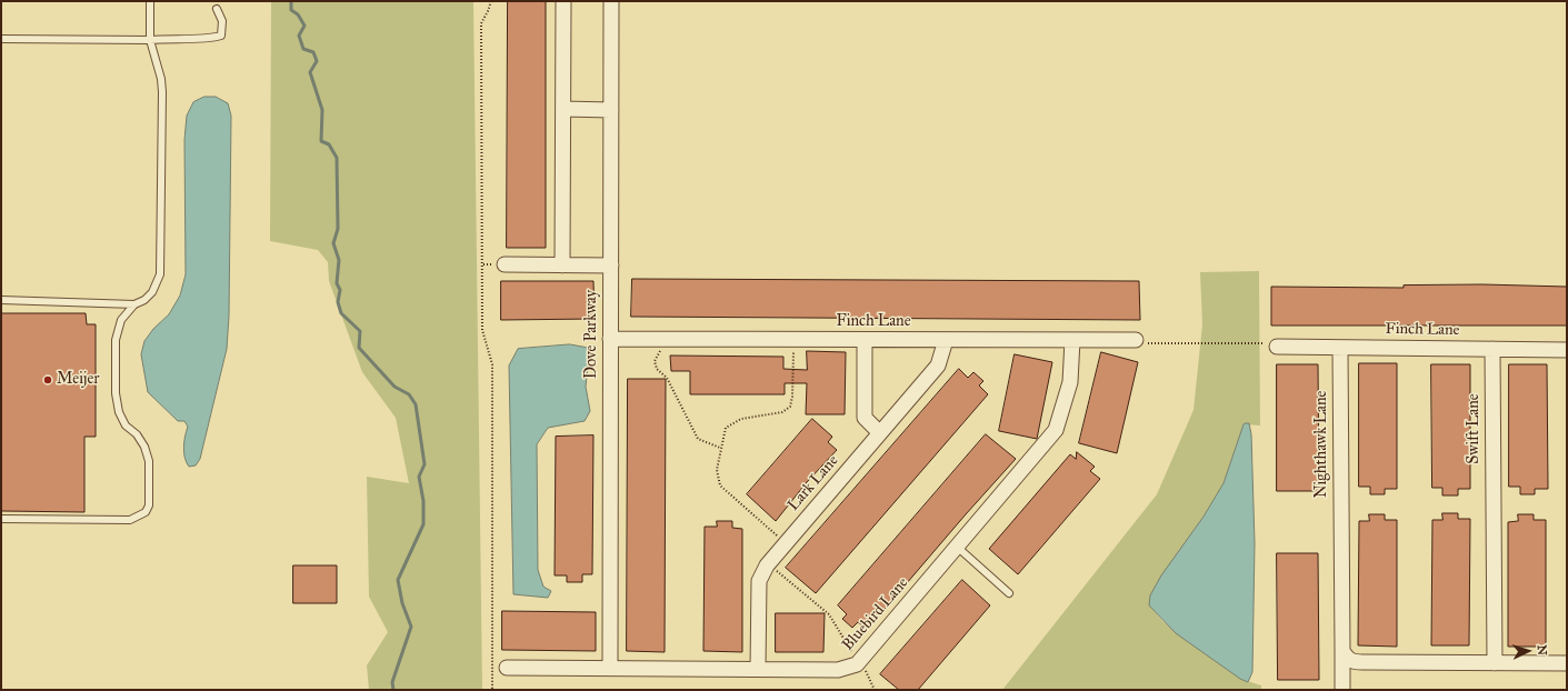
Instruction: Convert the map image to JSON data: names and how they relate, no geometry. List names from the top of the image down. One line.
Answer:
{"streets":{"street":["Finch Lane","Dove Parkway","Swift Lane","Nighthawk Lane","Lark Lane","Bluebird Lane"]},"crossings":[["Finch Lane","Dove Parkway"],["Finch Lane","Swift Lane"],["Finch Lane","Nighthawk Lane"],["Finch Lane","Lark Lane"],["Finch Lane","Bluebird Lane"],["Dove Parkway","Bluebird Lane"],["Lark Lane","Bluebird Lane"]],"places":["Meijer"],"north":"right"}
